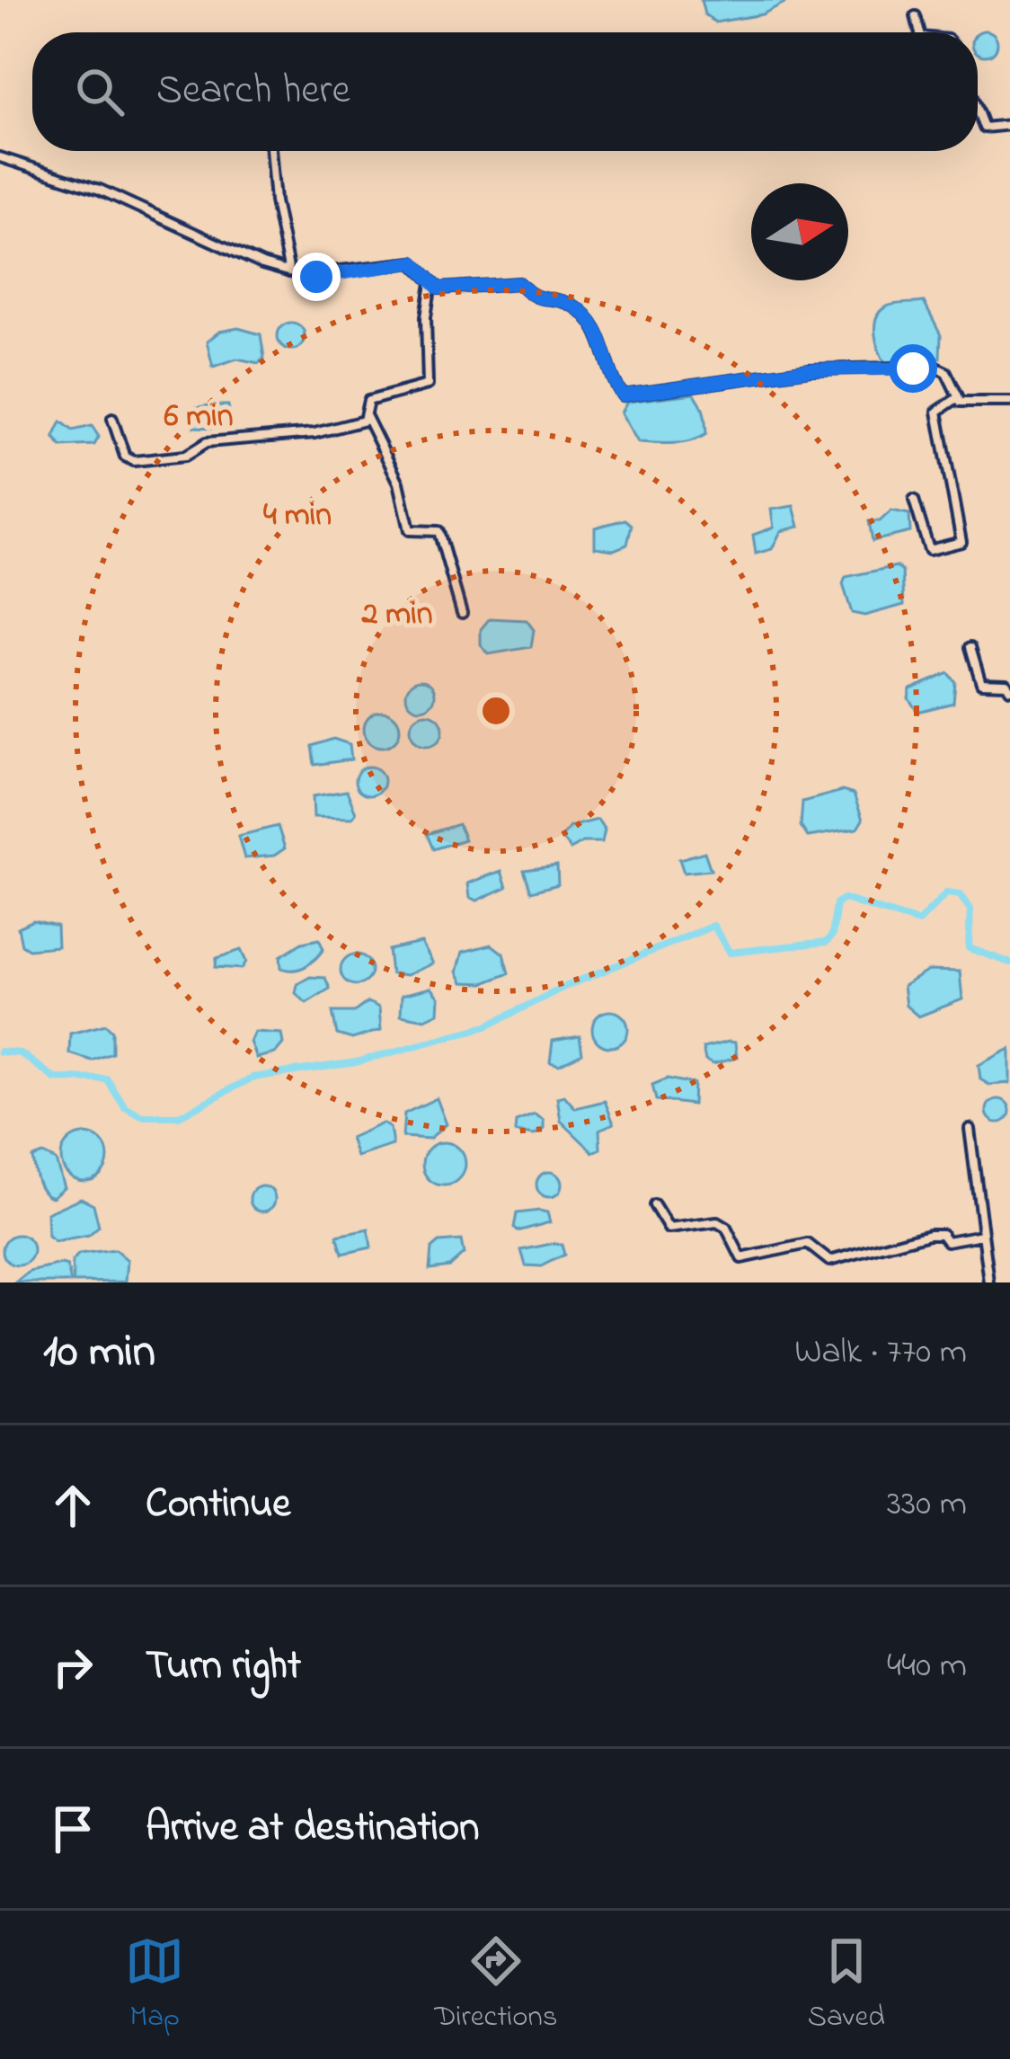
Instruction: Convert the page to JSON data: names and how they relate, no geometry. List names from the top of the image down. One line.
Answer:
{"north":"right","page":{"search":"Search here","heading":["10 min","Walk · 770 m"],"list":[["Continue","330 m"],["Turn right","440 m"],"Arrive at destination"],"nav":["Map","Directions","Saved"]},"rings":["6 min","4 min","2 min"]}
